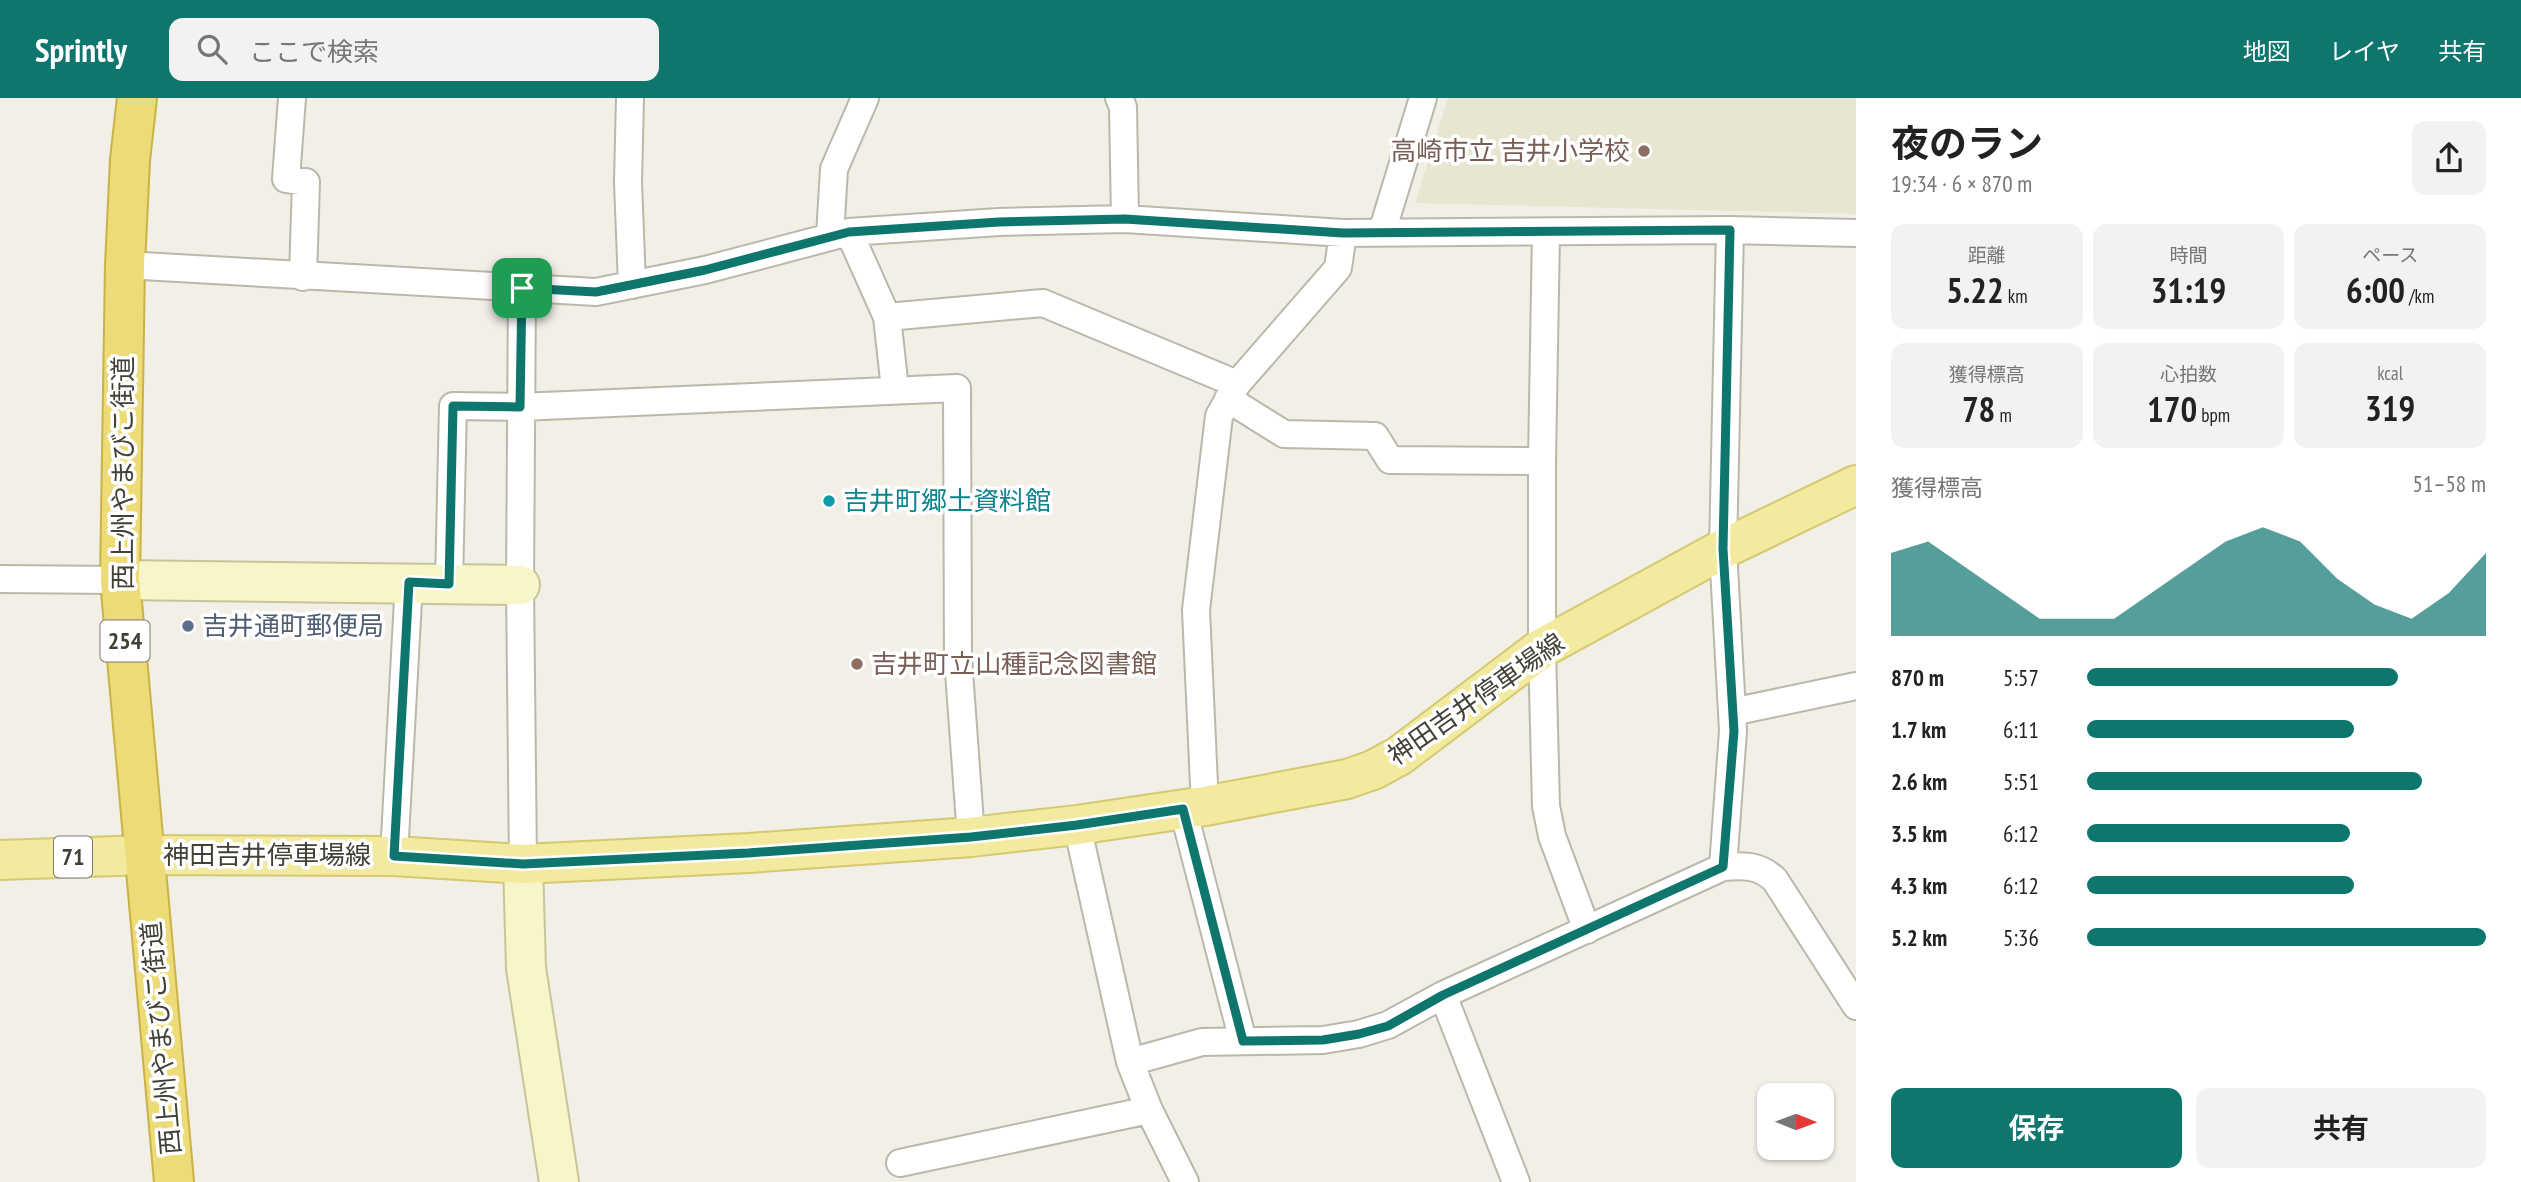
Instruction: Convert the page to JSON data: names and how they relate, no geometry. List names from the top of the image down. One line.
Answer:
{"streets":{"highway":["西上州やまびこ街道","254"],"main road":["神田吉井停車場線","71"]},"crossings":[["西上州やまびこ街道","神田吉井停車場線"],["西上州やまびこ街道","71"],["神田吉井停車場線","71"]],"places":["高崎市立 吉井小学校","吉井町郷土資料館","吉井通町郵便局","吉井町立山種記念図書館"],"north":"right","page":{"header":"Sprintly","search":"ここで検索","nav":["地図","レイヤ","共有"],"heading":["夜のラン","19:34 · 6 × 870 m"],"stats":[["距離","5.22 km"],["時間","31:19"],["ペース","6:00 /km"],["獲得標高","78 m"],["心拍数","170 bpm"],["kcal","319"]],"chart":["獲得標高","51–58 m"],"list":[{"name":"870 m","note":"5:57"},{"name":"1.7 km","note":"6:11"},{"name":"2.6 km","note":"5:51"},{"name":"3.5 km","note":"6:12"},{"name":"4.3 km","note":"6:12"},{"name":"5.2 km","note":"5:36"}],"buttons":["保存","共有"]}}
